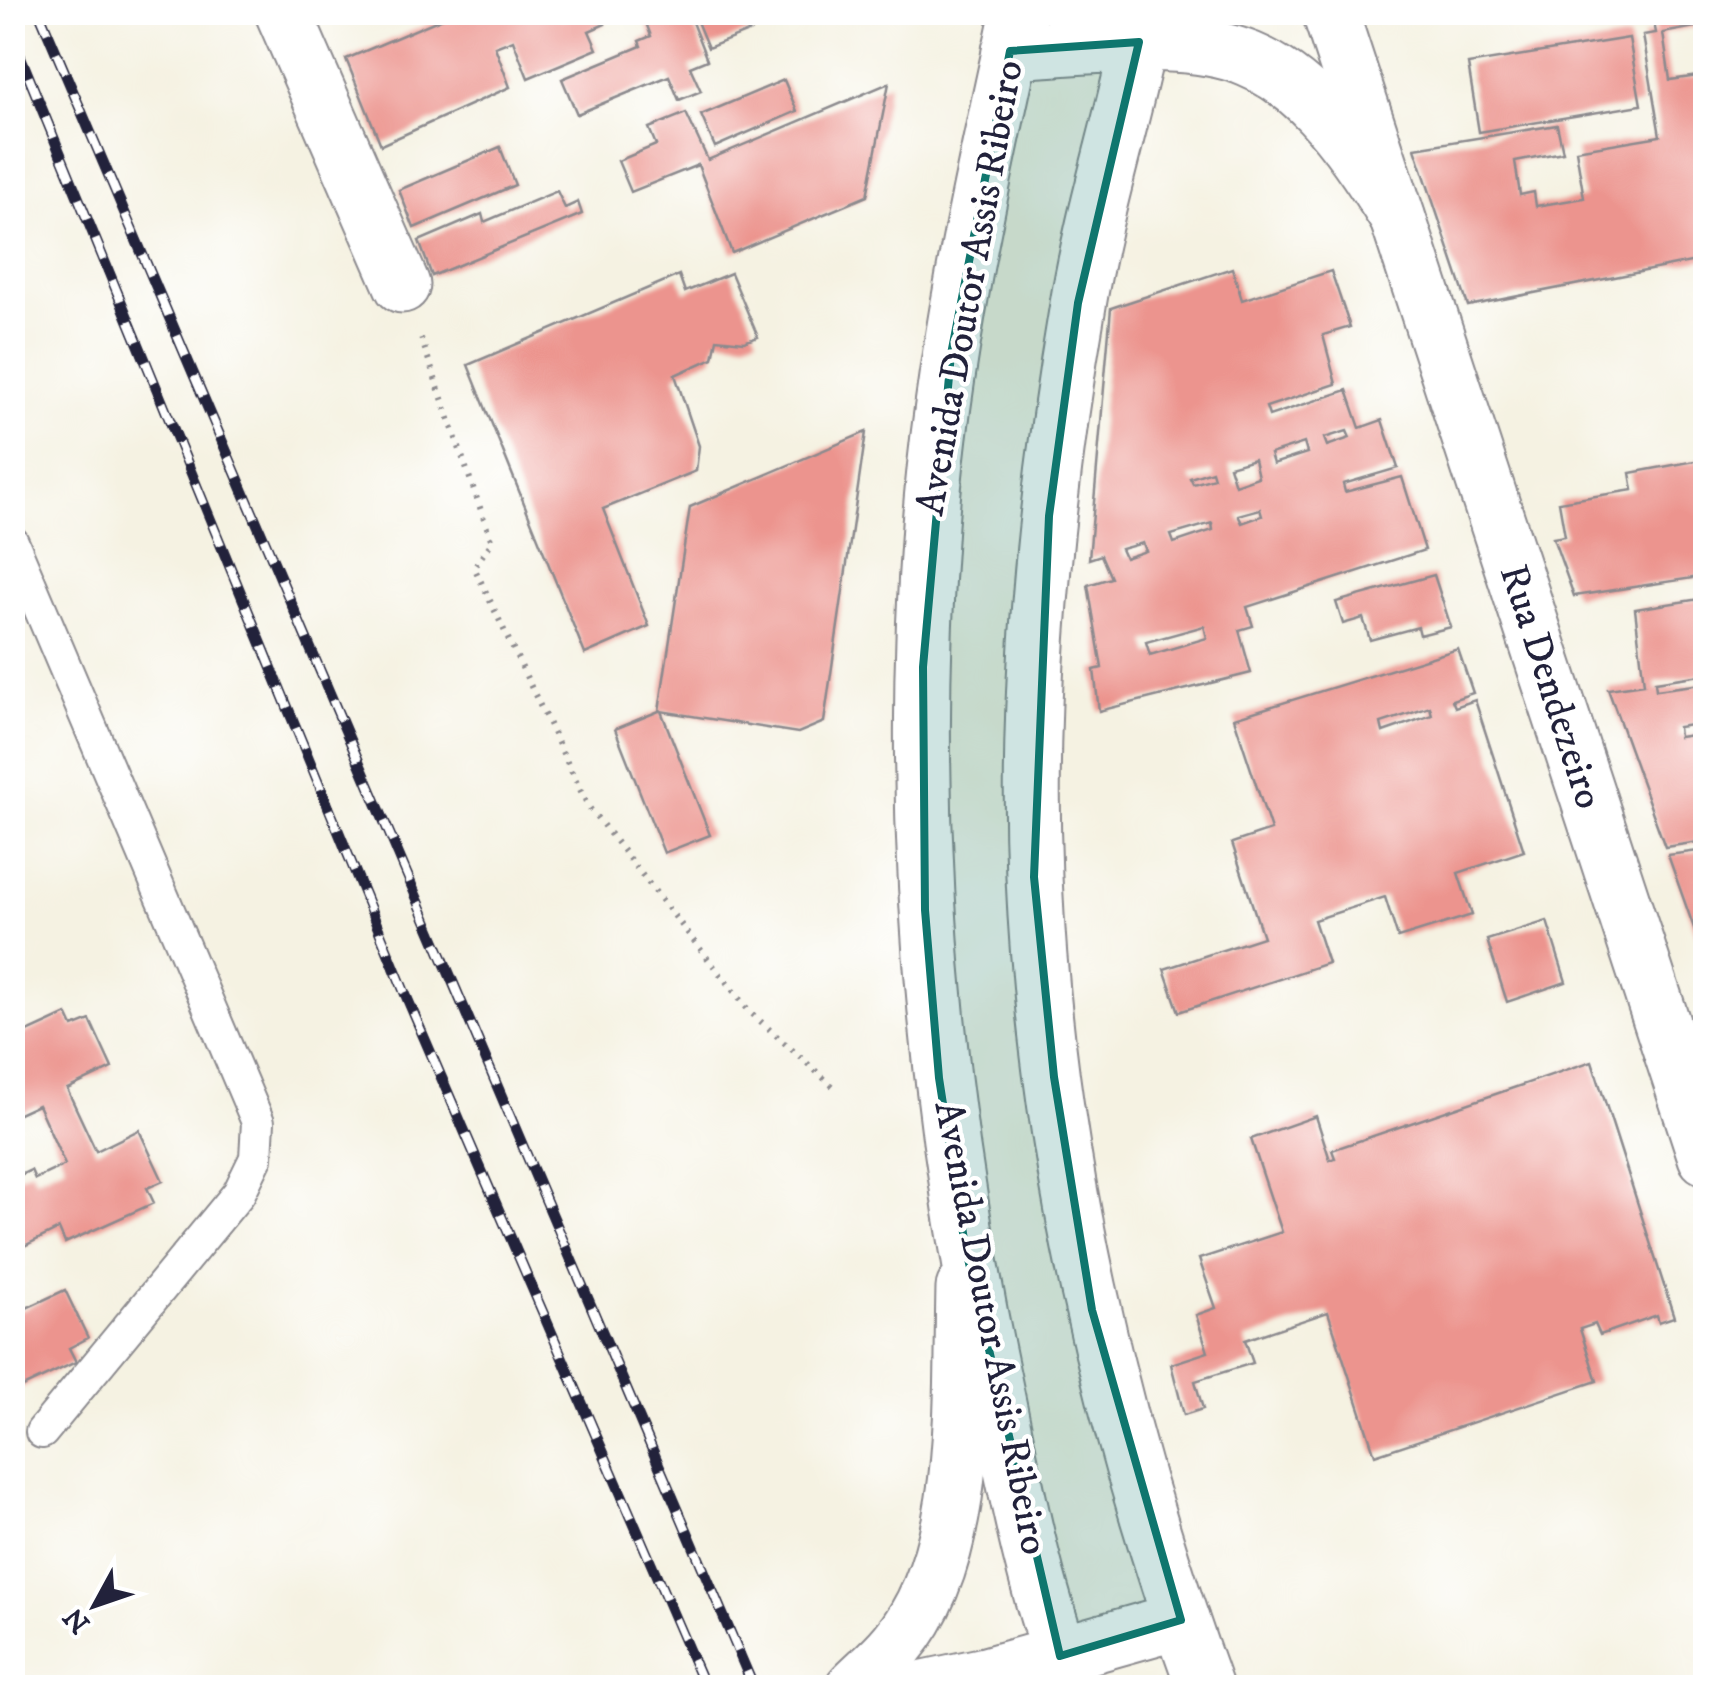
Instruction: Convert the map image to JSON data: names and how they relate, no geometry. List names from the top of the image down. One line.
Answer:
{"streets":{"main road":["Avenida Doutor Assis Ribeiro","Rua Dendezeiro"]},"north":"bottom left"}
